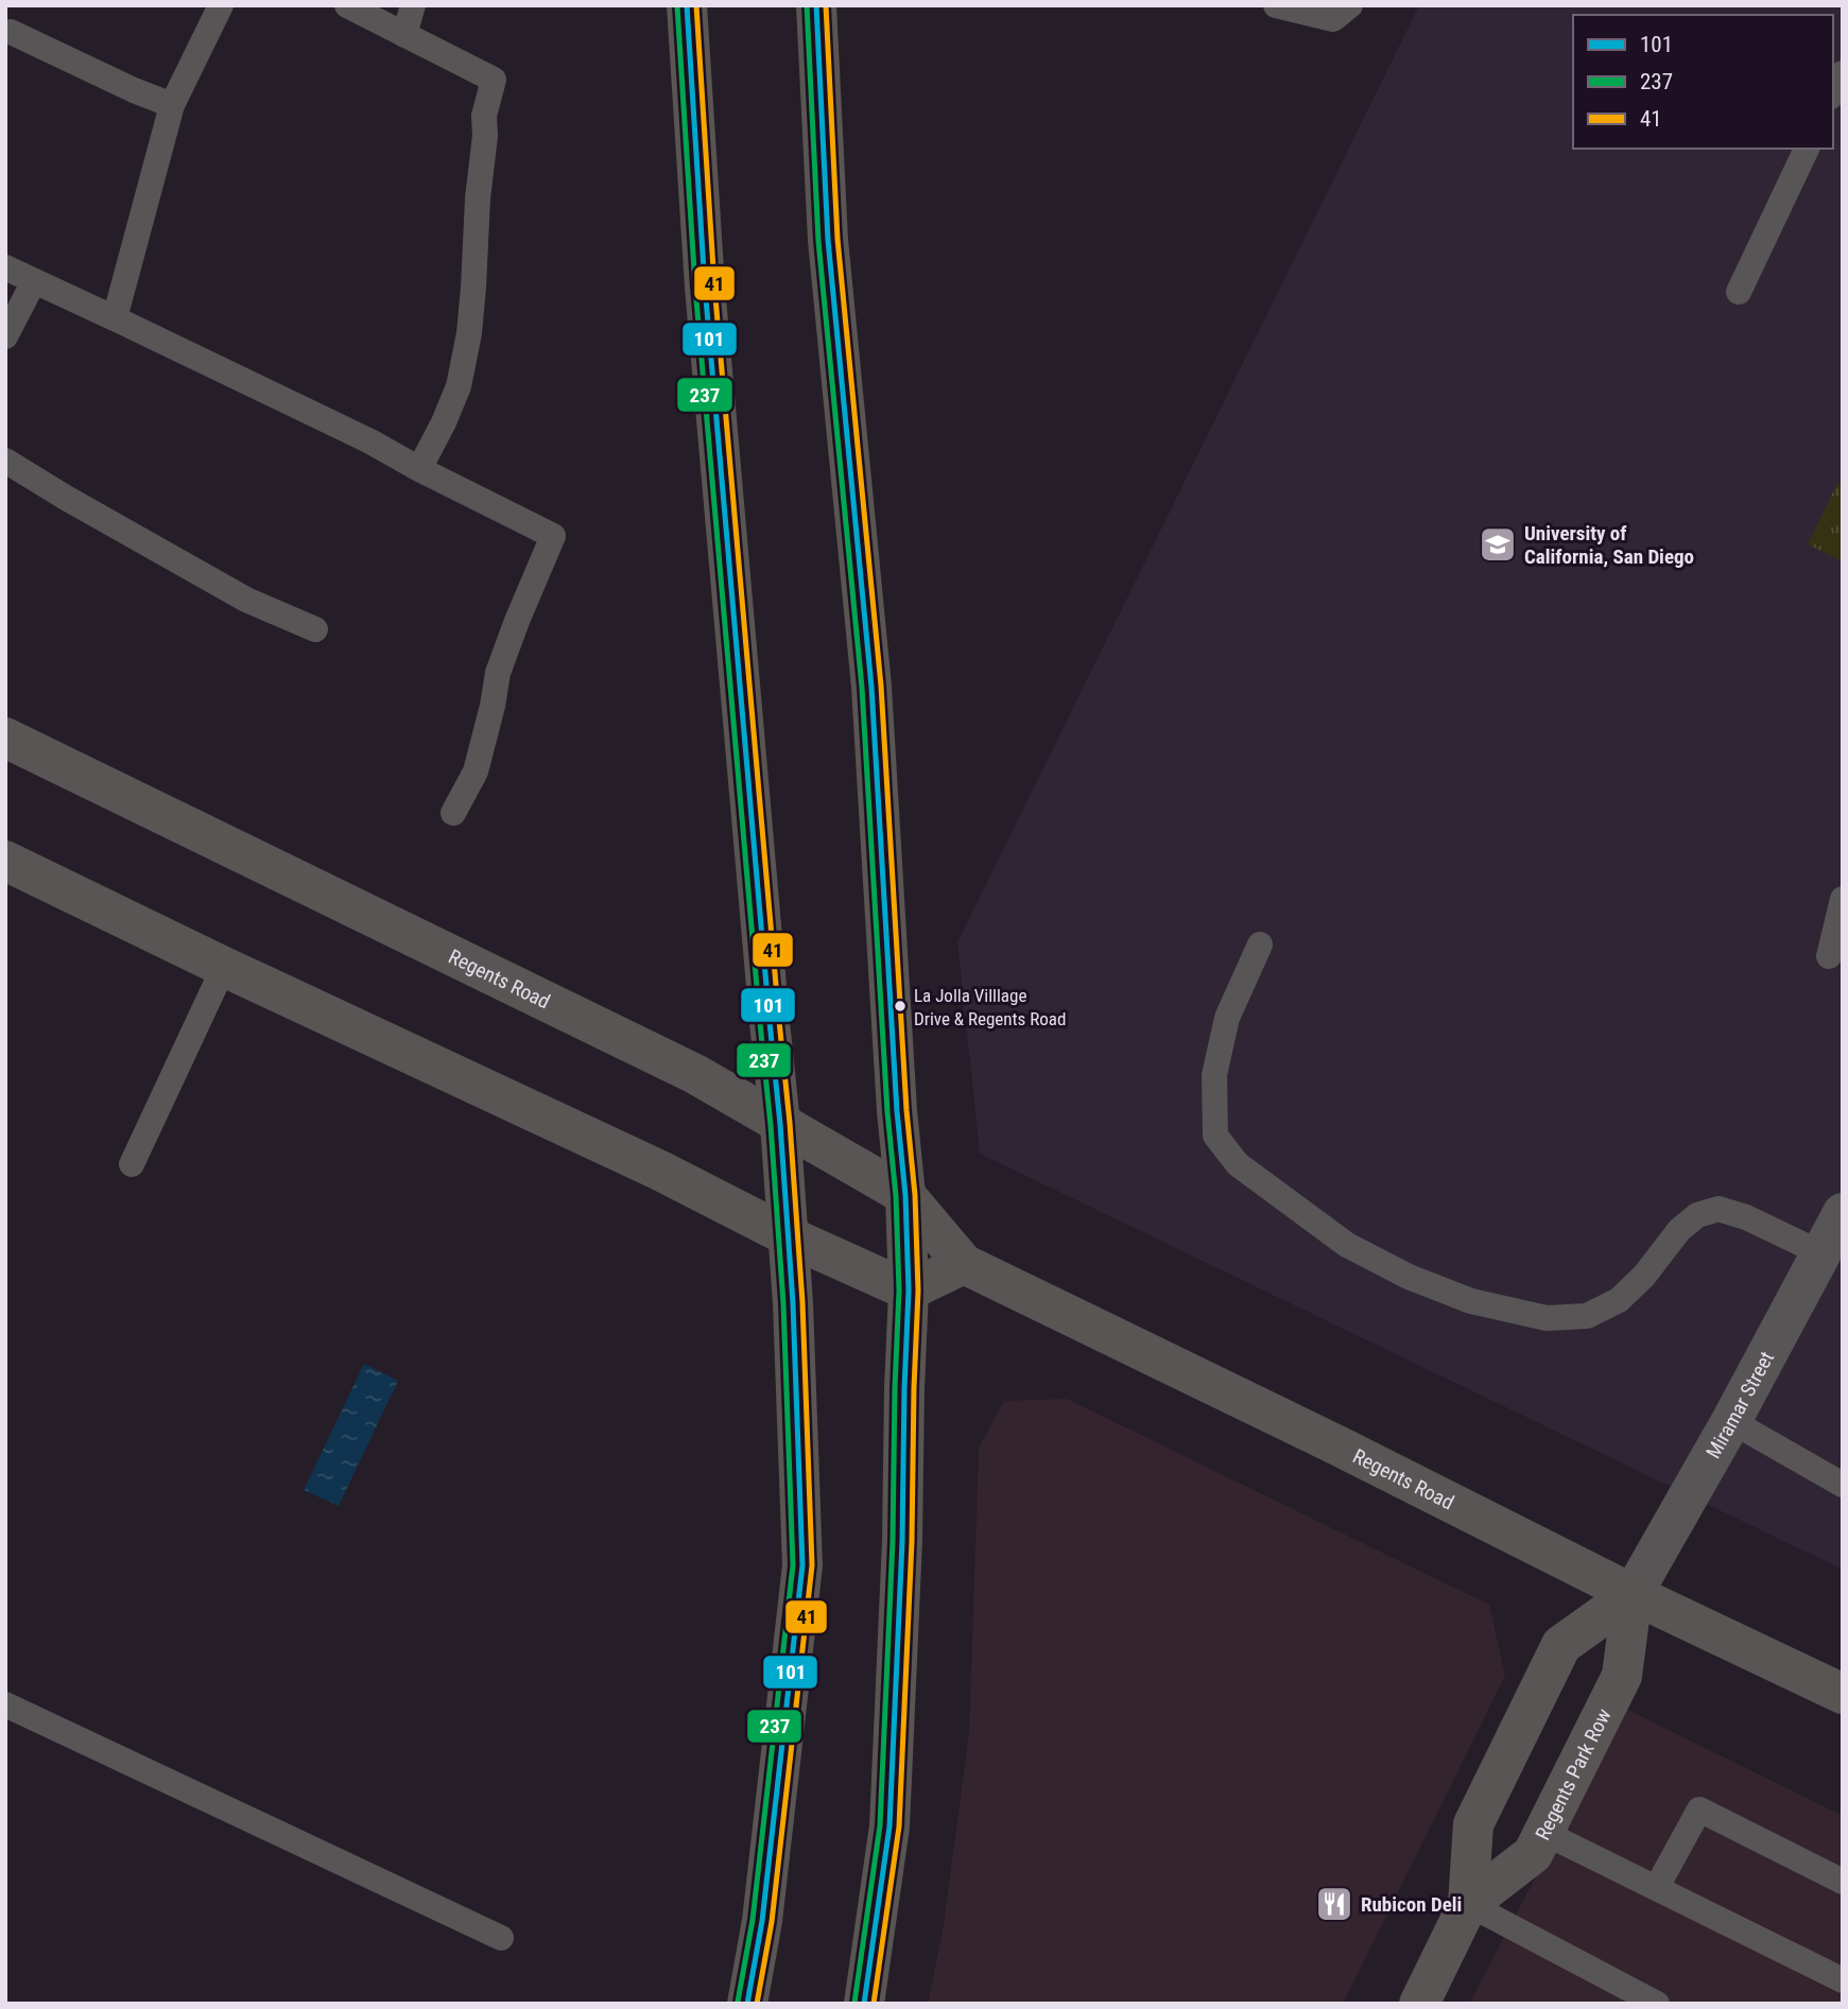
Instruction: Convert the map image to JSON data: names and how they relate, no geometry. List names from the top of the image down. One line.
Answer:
{"streets":{"main road":["Regents Road","Regents Park Row"],"street":["Miramar Street"]},"crossings":[["Regents Road","Miramar Street"],["Regents Road","Regents Park Row"],["Miramar Street","Regents Park Row"]],"places":{"school or university":["University of California, San Diego"],"other":["La Jolla Villlage Drive & Regents Road"],"restaurant":["Rubicon Deli"]},"lines":["transit line 101","transit line 237","transit line 41"],"legend":["101","237","41"]}
